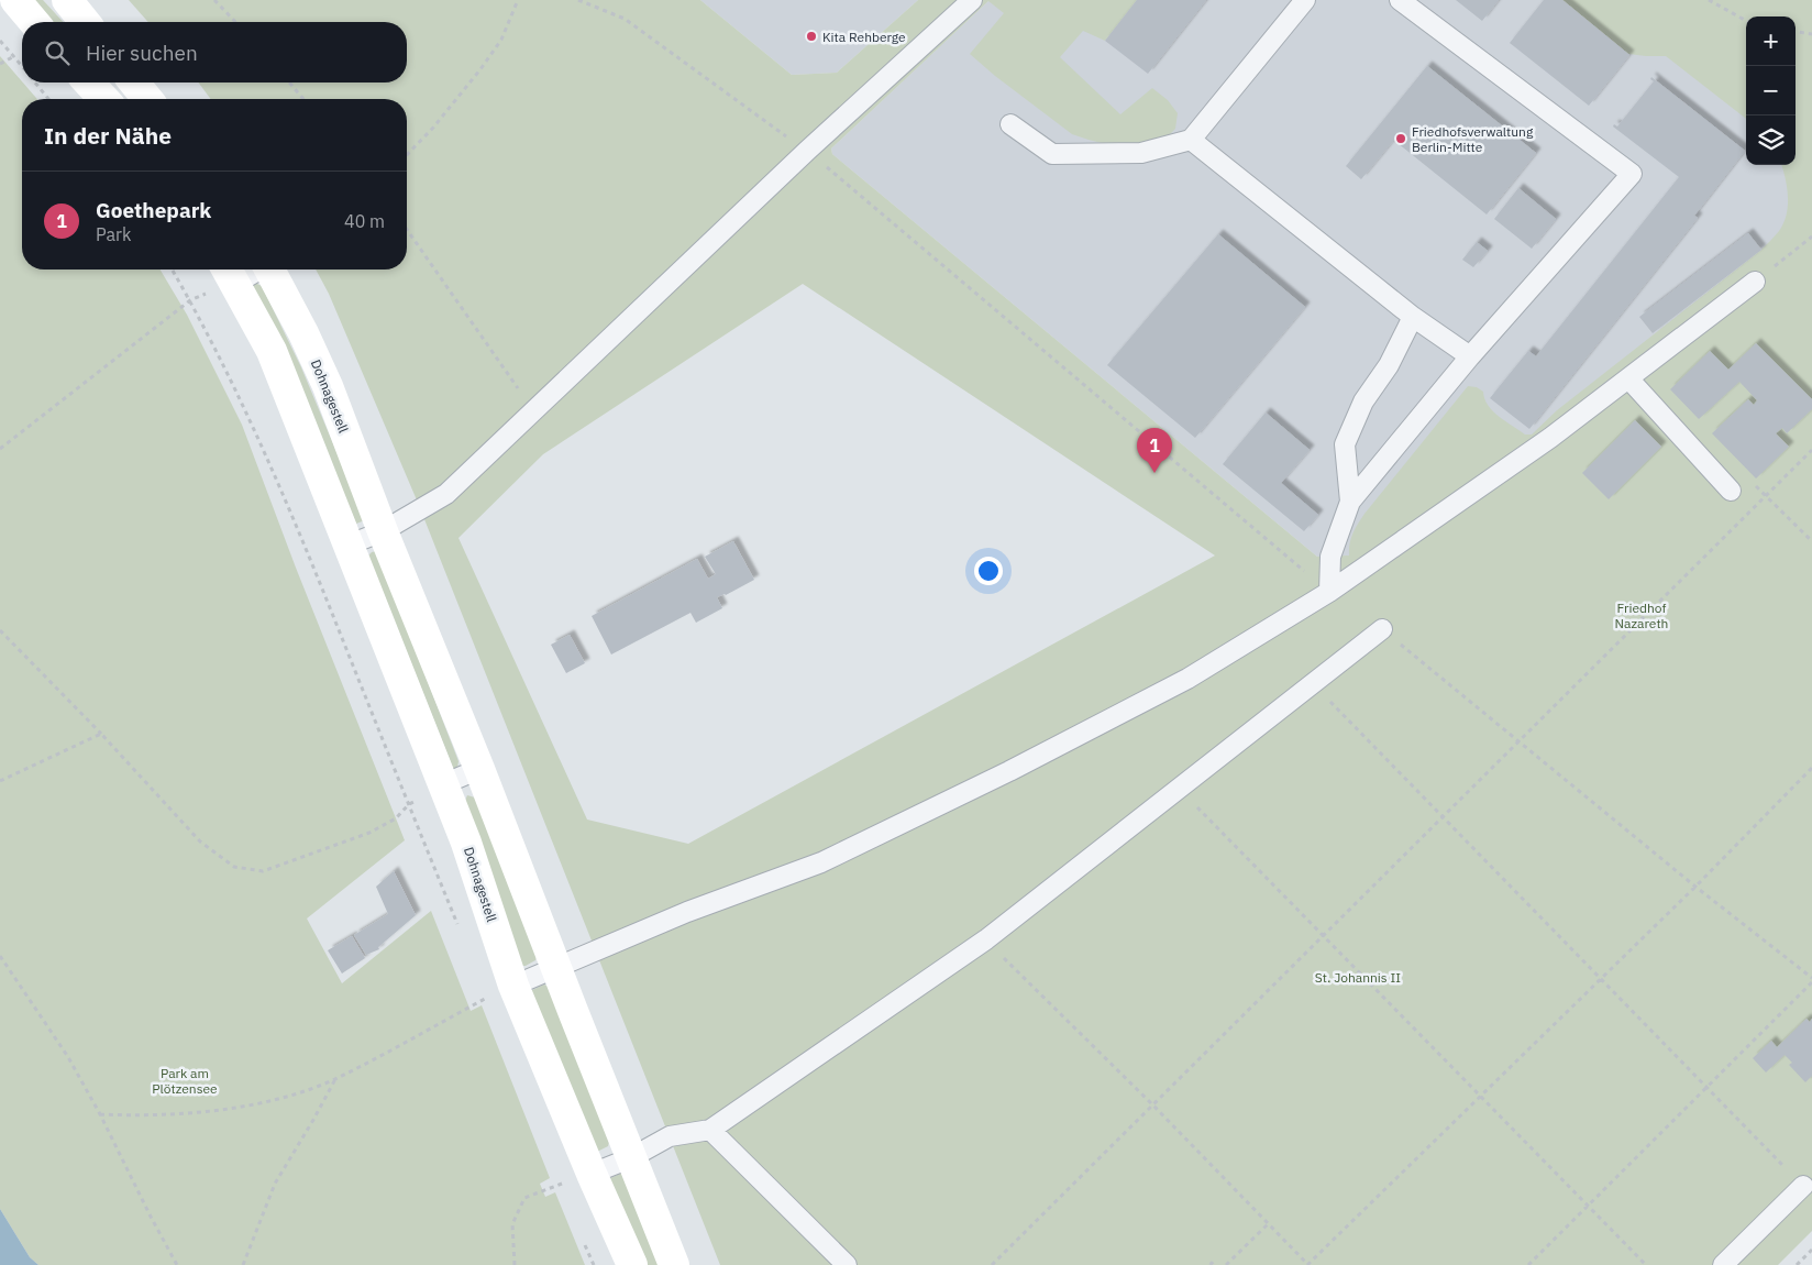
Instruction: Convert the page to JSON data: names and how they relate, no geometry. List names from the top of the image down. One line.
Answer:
{"streets":{"street":["Dohnagestell"]},"parks":["Friedhof Nazareth","St. Johannis II","Park am Plötzensee"],"places":["Kita Rehberge","Friedhofsverwaltung Berlin-Mitte"],"page":{"map_buttons":["+","−"],"search":"Hier suchen","heading":"In der Nähe","list":[{"mark":"1","name":"Goethepark","note":"Park","value":"40 m"}],"pins":"1"}}
